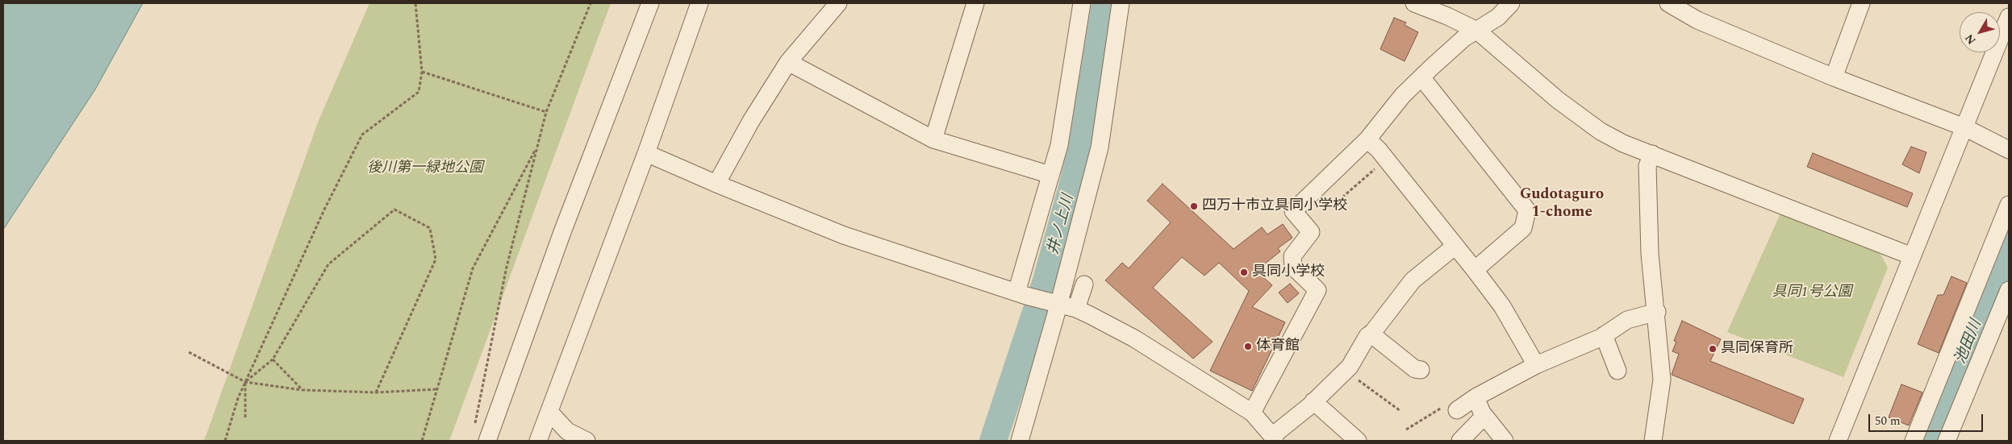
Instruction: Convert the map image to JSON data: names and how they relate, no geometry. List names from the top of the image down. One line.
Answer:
{"districts":["Gudotaguro 1-chome"],"water":["井ノ上川","池田川"],"parks":["後川第一緑地公園","具同1号公園"],"places":["四万十市立具同小学校","具同小学校","体育館","具同保育所"],"scale_bar":"50 m","north":"bottom left"}
